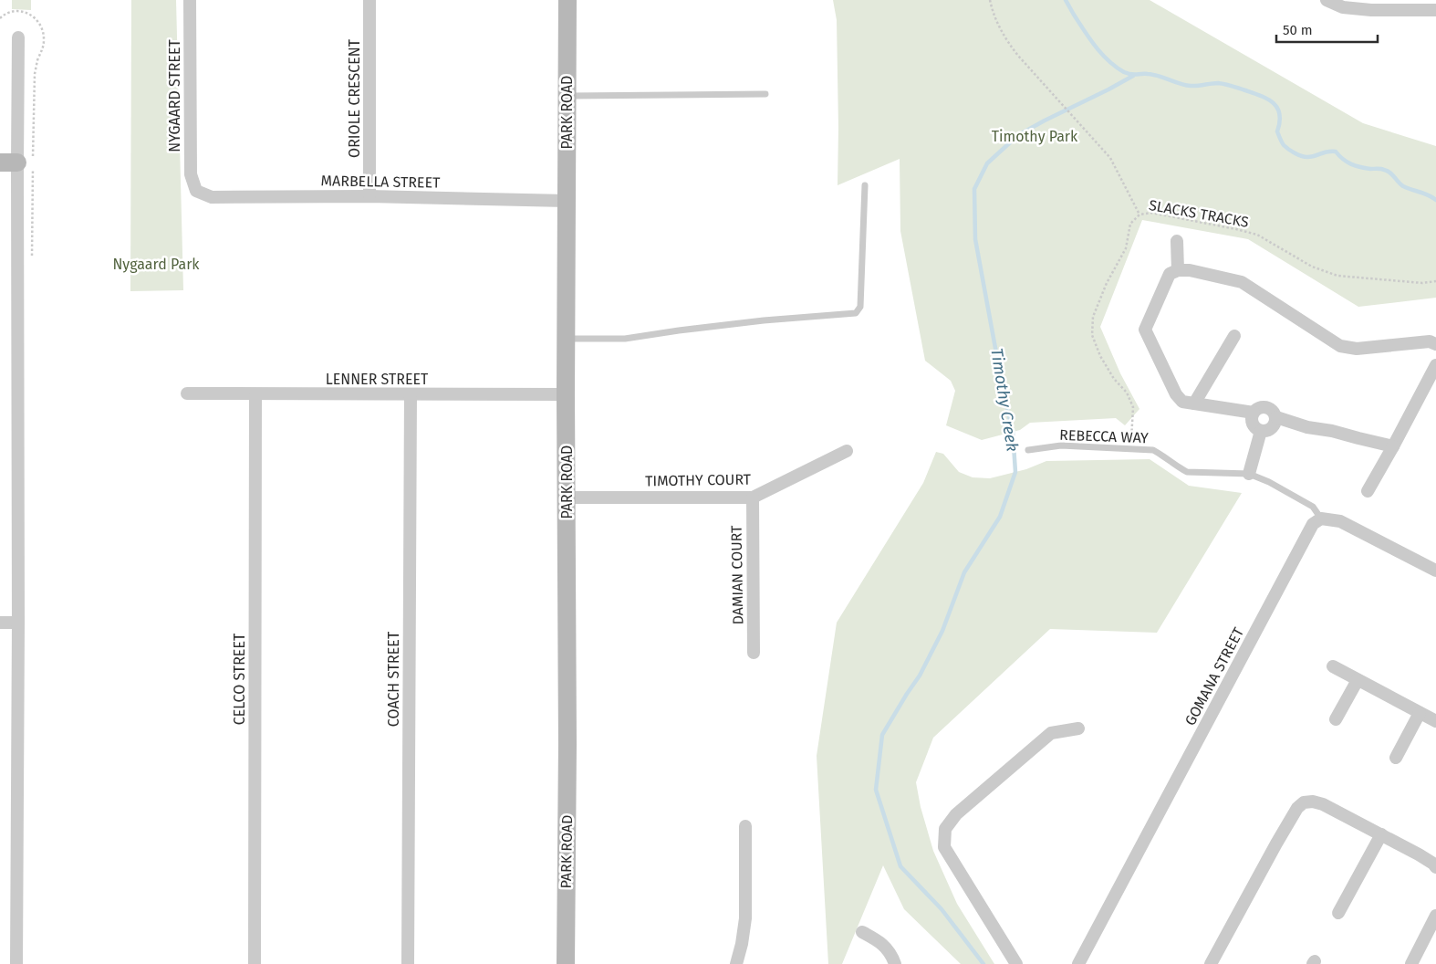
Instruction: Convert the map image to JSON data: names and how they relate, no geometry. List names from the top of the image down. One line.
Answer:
{"streets":{"street":["NYGAARD STREET","ORIOLE CRESCENT","PARK ROAD","MARBELLA STREET","LENNER STREET","TIMOTHY COURT","DAMIAN COURT","GOMANA STREET","CELCO STREET","COACH STREET"],"lane":["REBECCA WAY"],"path":["SLACKS TRACKS"]},"crossings":[["NYGAARD STREET","MARBELLA STREET"],["ORIOLE CRESCENT","MARBELLA STREET"],["PARK ROAD","MARBELLA STREET"],["PARK ROAD","LENNER STREET"],["PARK ROAD","TIMOTHY COURT"],["SLACKS TRACKS","REBECCA WAY"],["LENNER STREET","CELCO STREET"],["LENNER STREET","COACH STREET"],["REBECCA WAY","GOMANA STREET"],["TIMOTHY COURT","DAMIAN COURT"]],"water":["Timothy Creek"],"parks":["Timothy Park","Nygaard Park"],"scale_bar":"50 m"}
